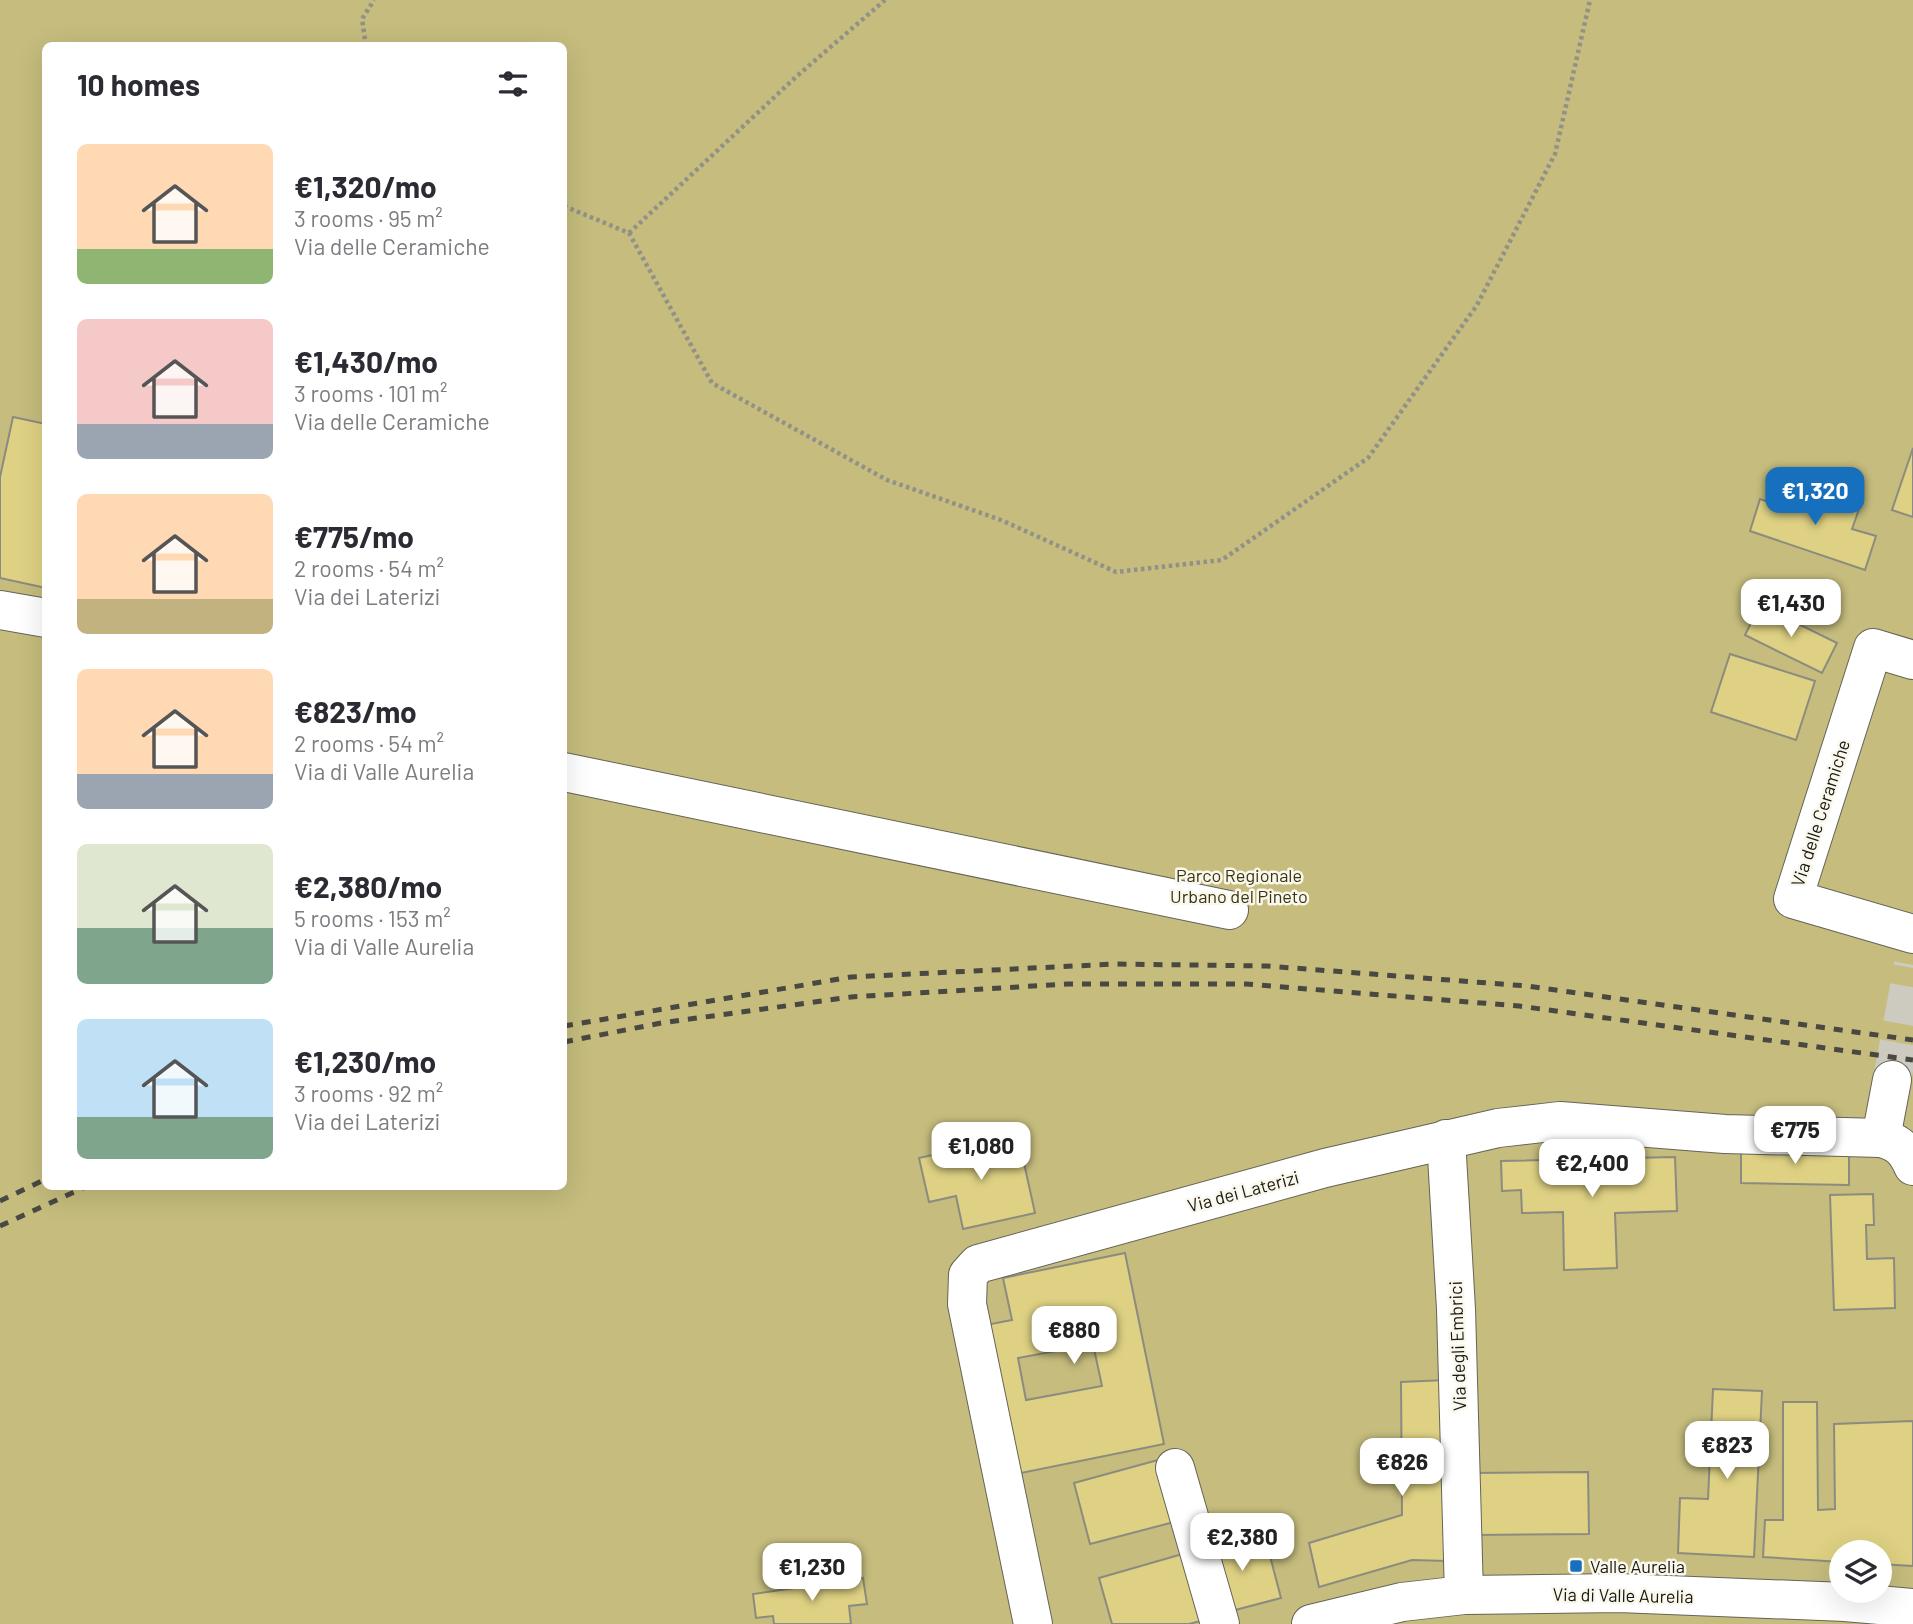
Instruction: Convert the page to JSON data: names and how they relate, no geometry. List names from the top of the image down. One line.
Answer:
{"streets":{"street":["Via delle Ceramiche","Via dei Laterizi","Via degli Embrici","Via di Valle Aurelia"]},"crossings":[["Via dei Laterizi","Via degli Embrici"],["Via degli Embrici","Via di Valle Aurelia"]],"parks":["Parco Regionale Urbano del Pineto"],"places":{"transit":["Valle Aurelia"]},"page":{"heading":"10 homes","list":[{"name":"€1,320/mo","note":"3 rooms · 95 m² · Via delle Ceramiche"},{"name":"€1,430/mo","note":"3 rooms · 101 m² · Via delle Ceramiche"},{"name":"€775/mo","note":"2 rooms · 54 m² · Via dei Laterizi"},{"name":"€823/mo","note":"2 rooms · 54 m² · Via di Valle Aurelia"},{"name":"€2,380/mo","note":"5 rooms · 153 m² · Via di Valle Aurelia"},{"name":"€1,230/mo","note":"3 rooms · 92 m² · Via dei Laterizi"}],"price":["€1,320","€1,430","€775","€1,080","€2,400","€880","€823","€826","€2,380","€1,230"]}}
